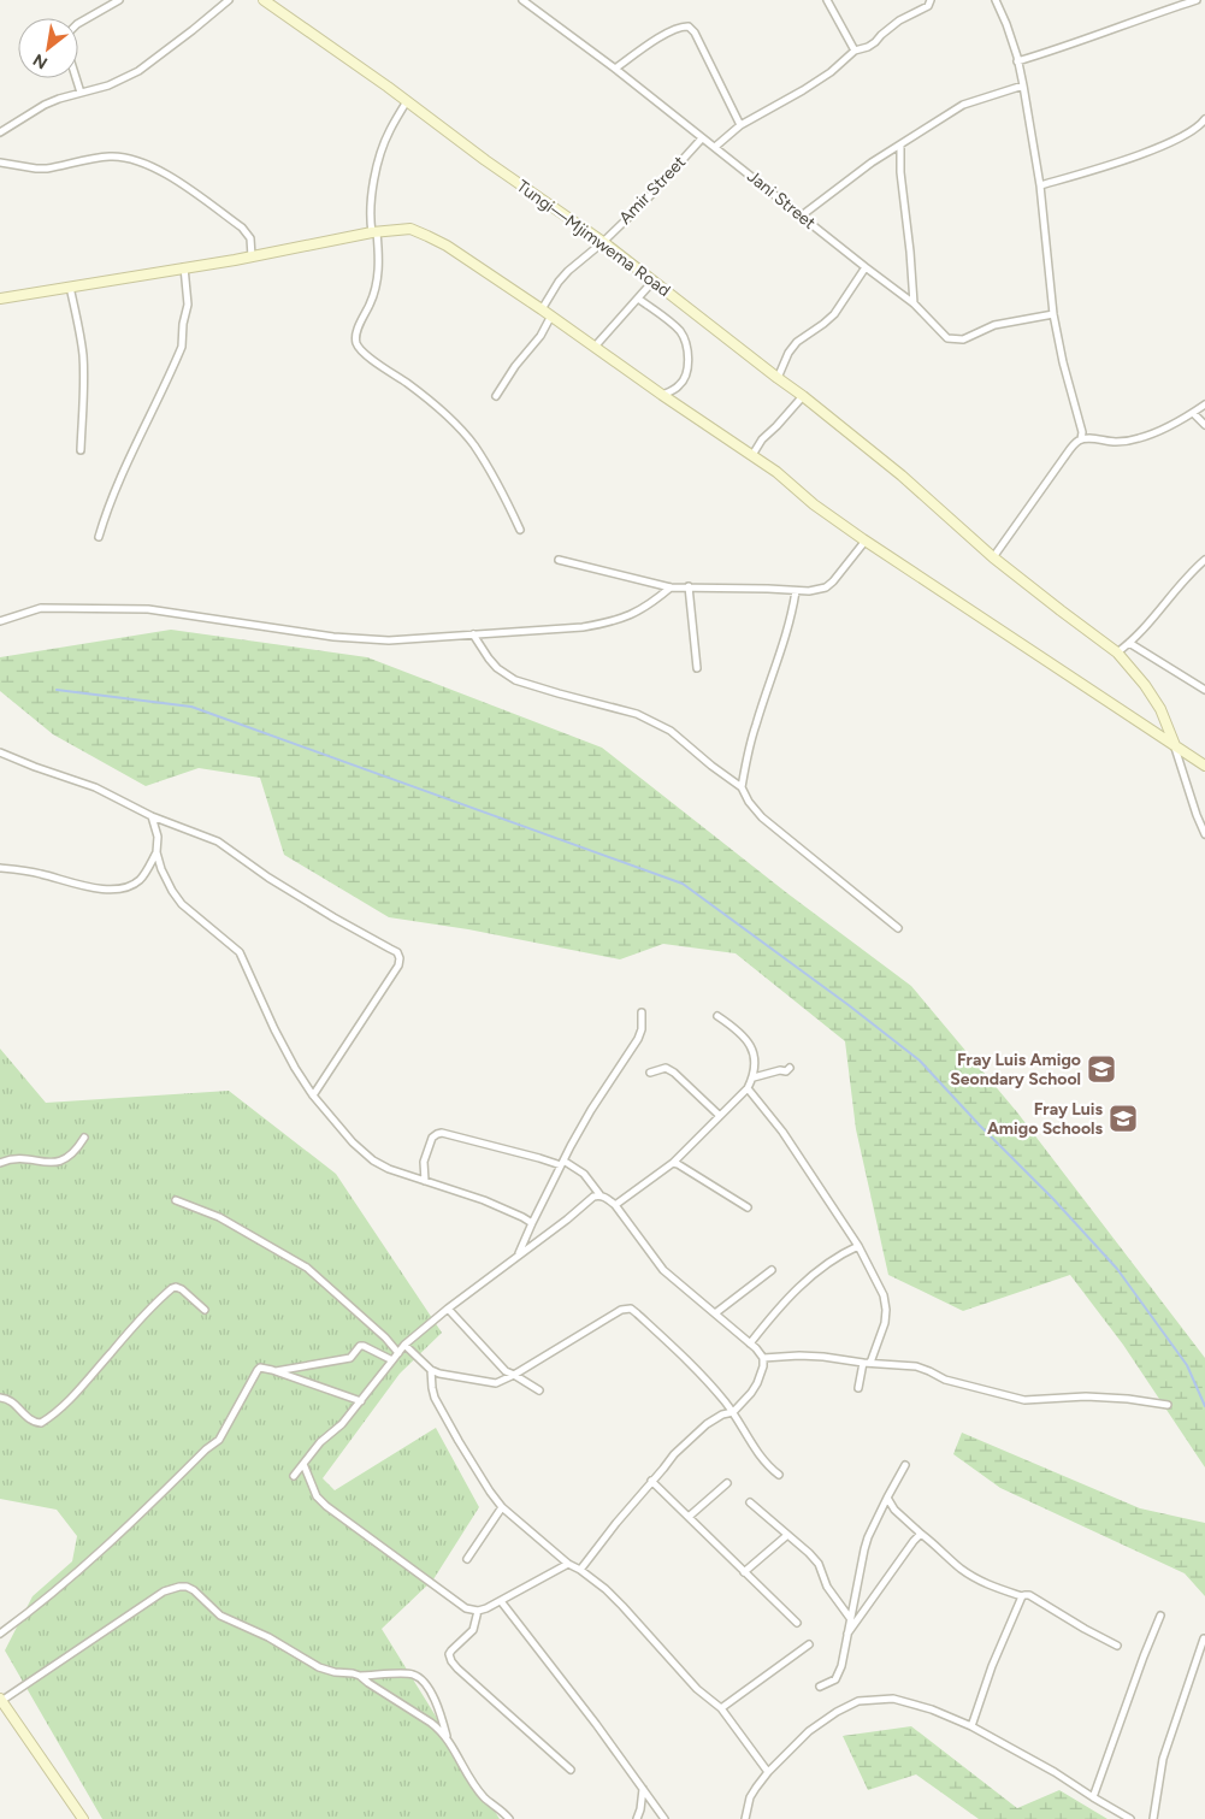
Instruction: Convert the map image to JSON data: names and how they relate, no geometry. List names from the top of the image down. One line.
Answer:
{"streets":{"street":["Amir Street","Jani Street","Tungi—Mjimwema Road"]},"crossings":[["Amir Street","Jani Street"],["Amir Street","Tungi—Mjimwema Road"]],"places":{"school or university":["Fray Luis Amigo Seondary School","Fray Luis Amigo Schools"]},"north":"bottom left"}
